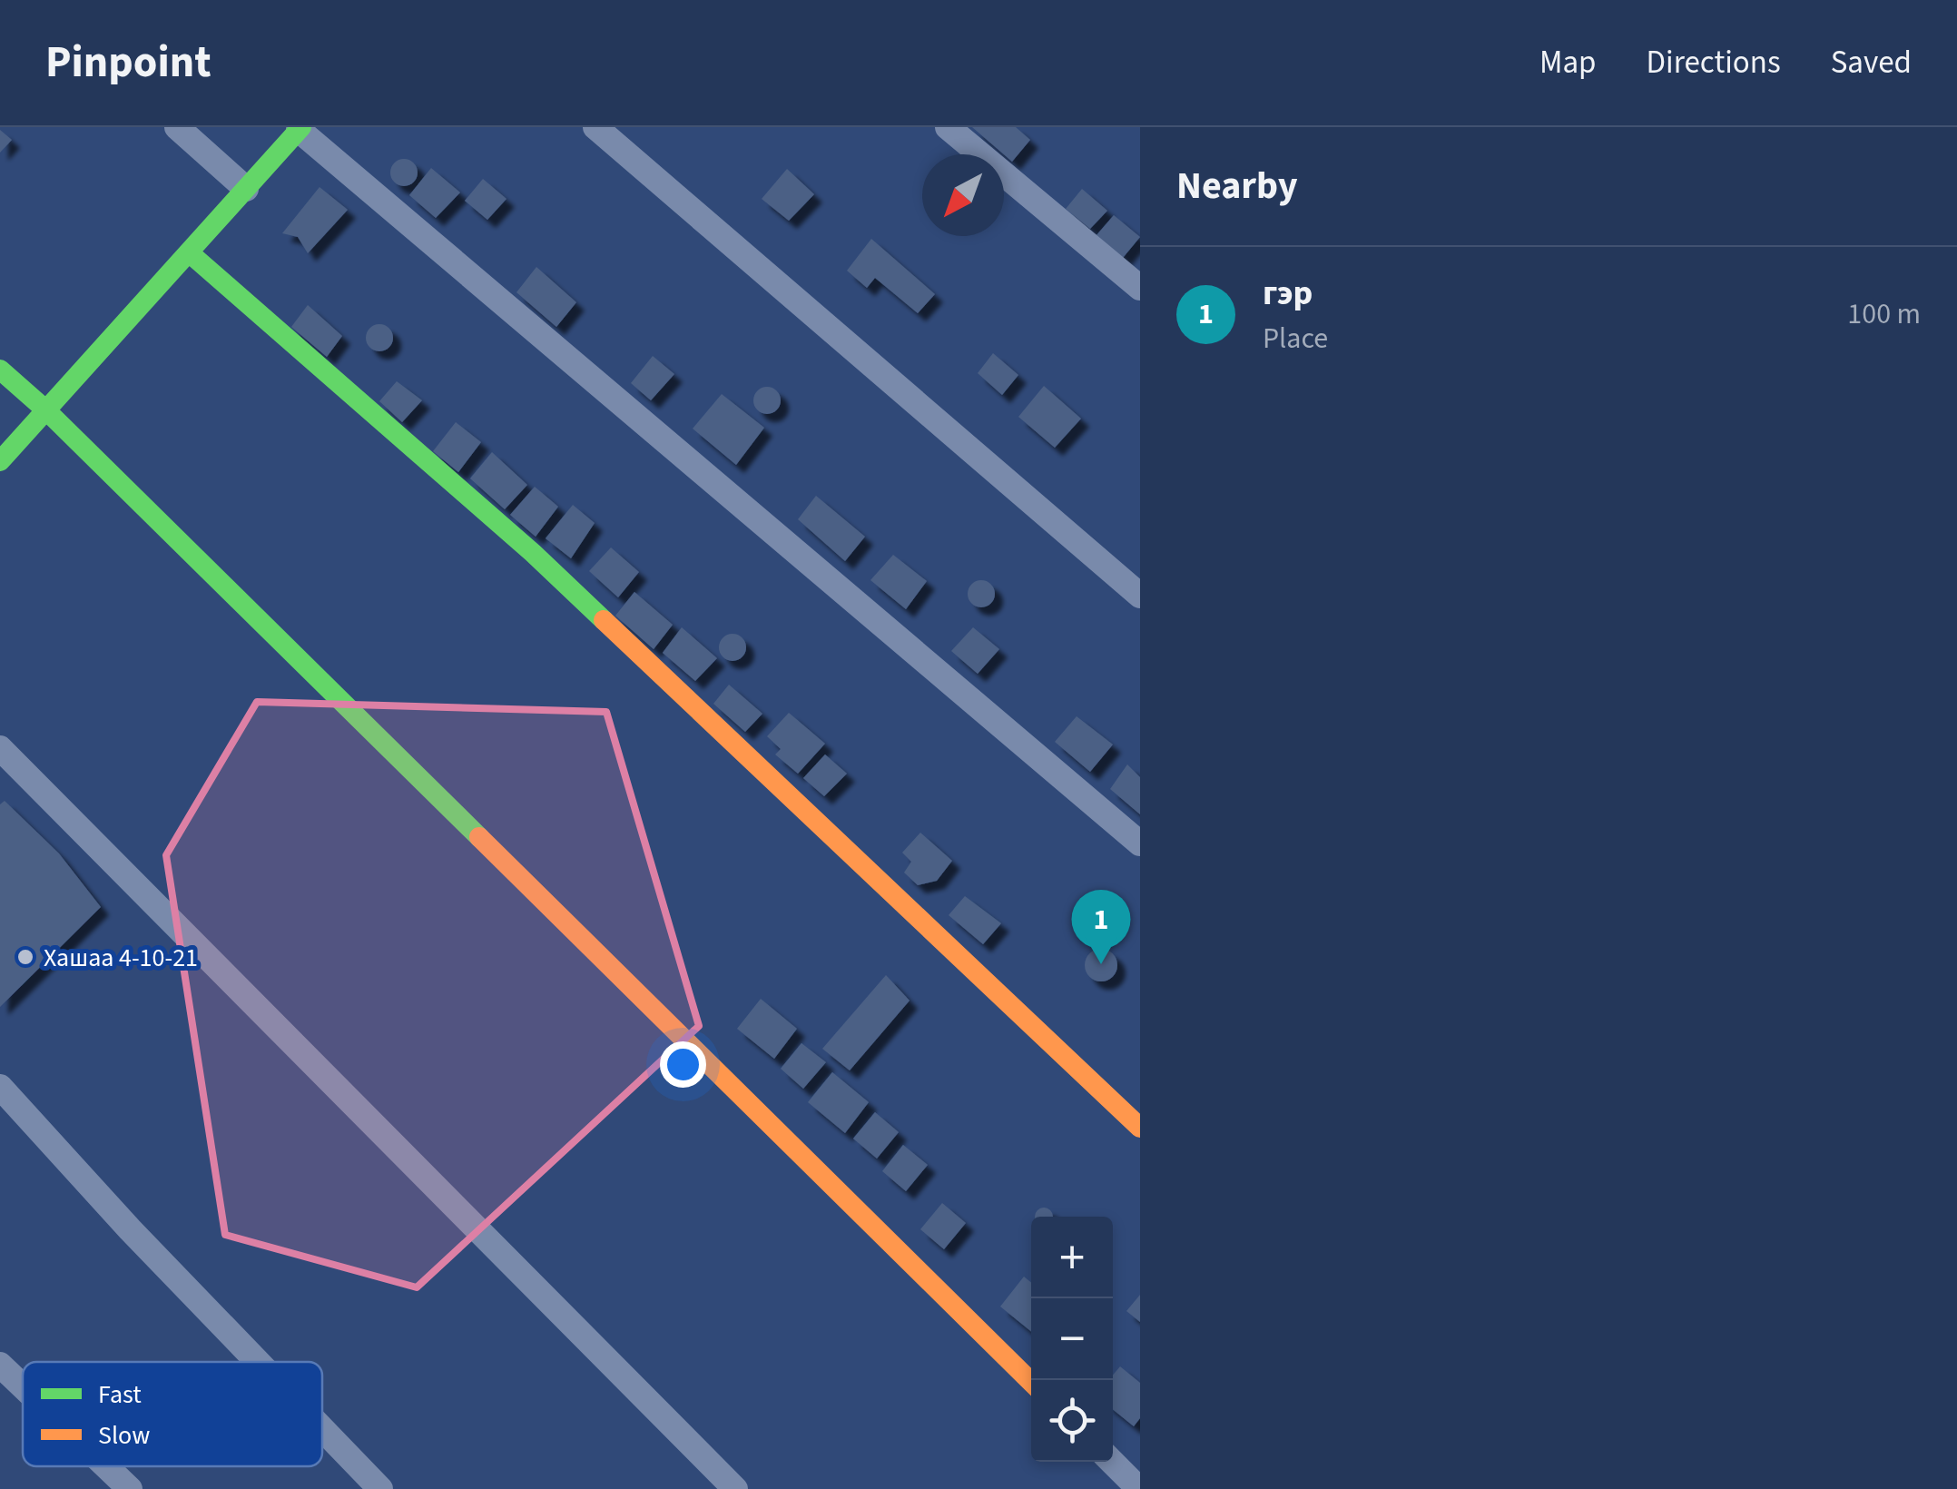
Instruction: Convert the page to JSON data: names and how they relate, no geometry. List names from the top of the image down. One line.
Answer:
{"places":["Хашаа 4-10-21"],"legend":["Fast","Slow"],"north":"bottom left","page":{"header":"Pinpoint","nav":["Map","Directions","Saved"],"heading":"Nearby","list":[{"mark":"1","name":"гэр","note":"Place","value":"100 m"}],"pins":"1","map_buttons":["+","−"]}}
